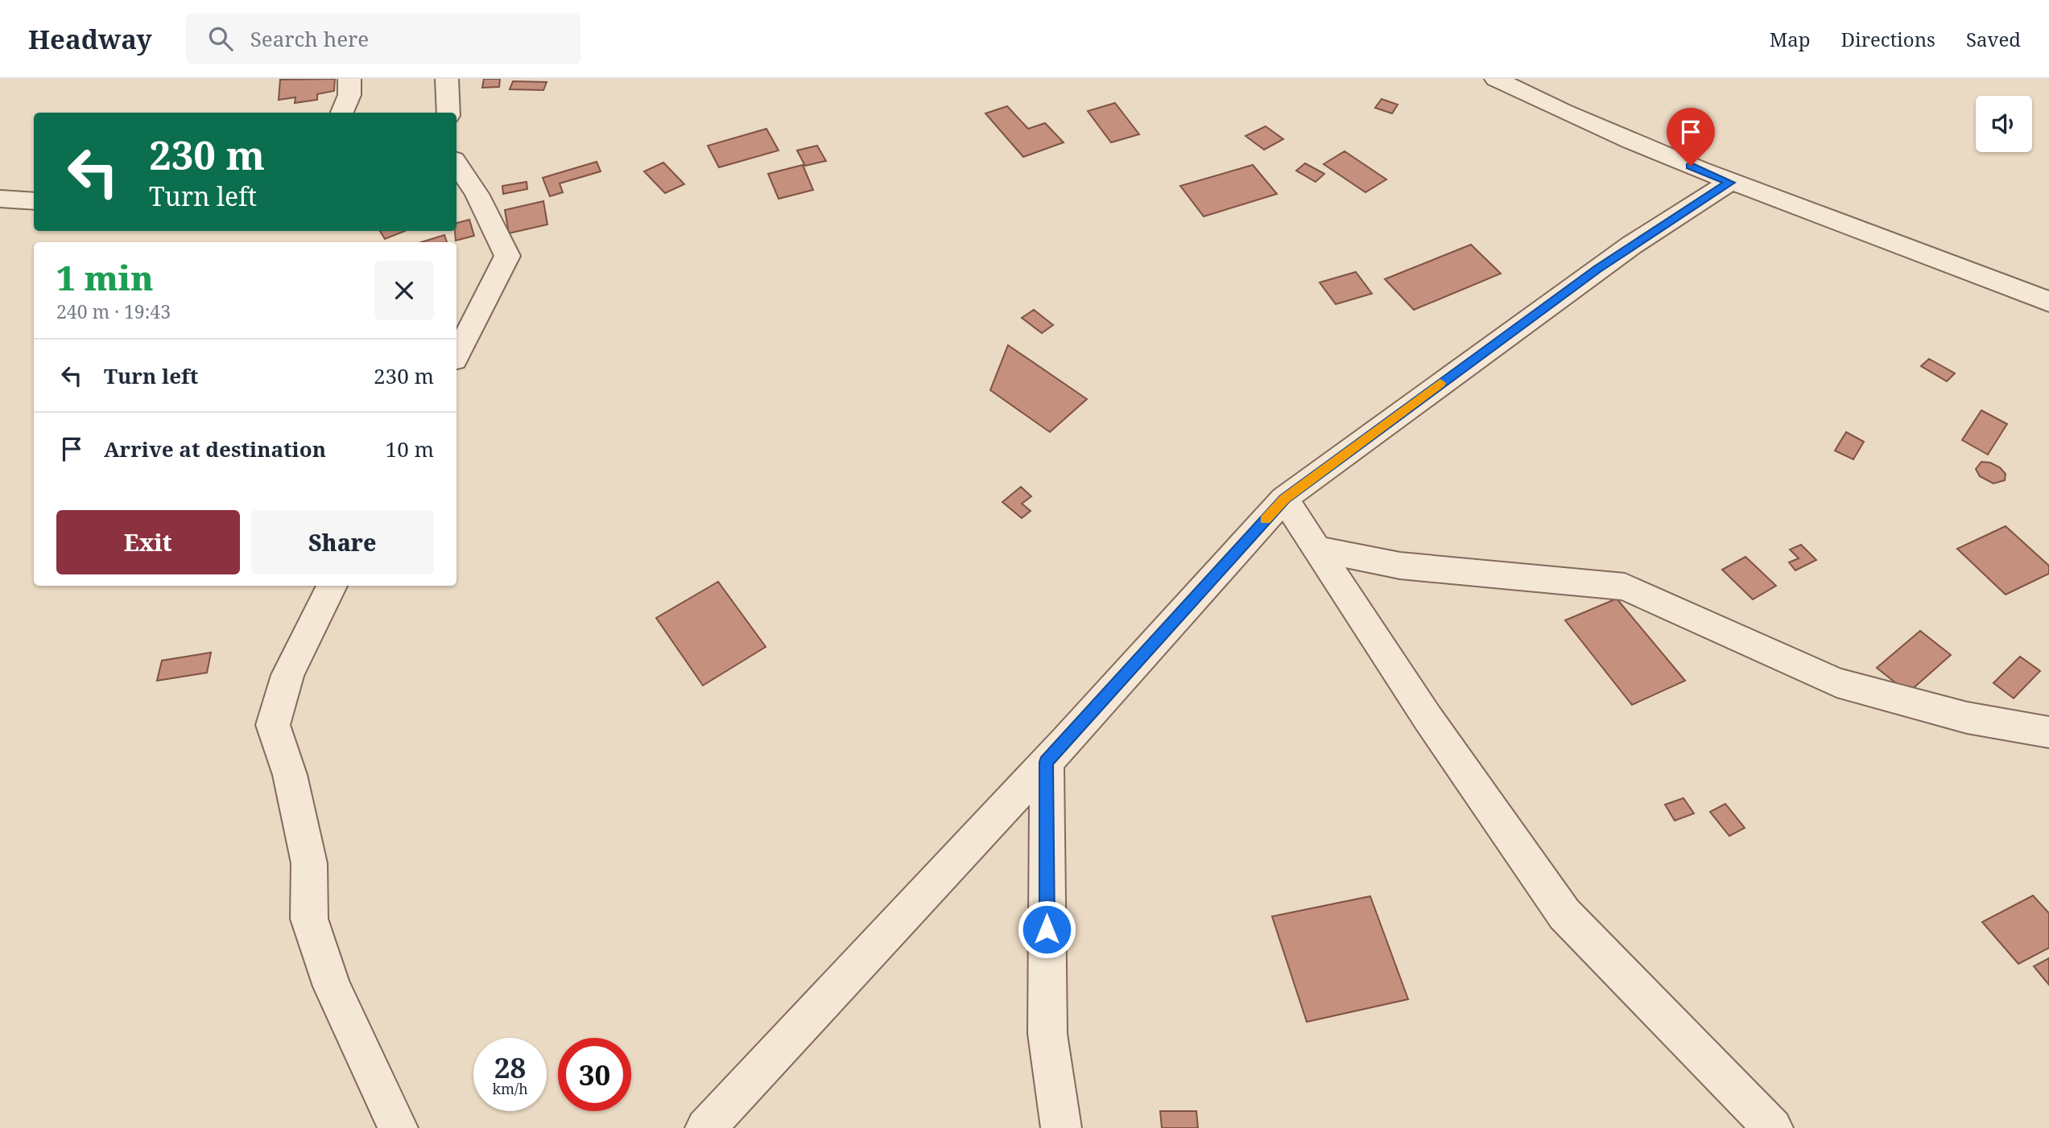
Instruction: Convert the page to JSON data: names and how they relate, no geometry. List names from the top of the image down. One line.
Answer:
{"page":{"header":"Headway","search":"Search here","nav":["Map","Directions","Saved"],"turn":["230 m","Turn left"],"heading":["1 min","240 m · 19:43"],"list":[{"name":"Turn left","value":"230 m"},{"name":"Arrive at destination","value":"10 m"}],"buttons":["Exit","Share"],"speed":"28 km/h","limit":"30"}}
